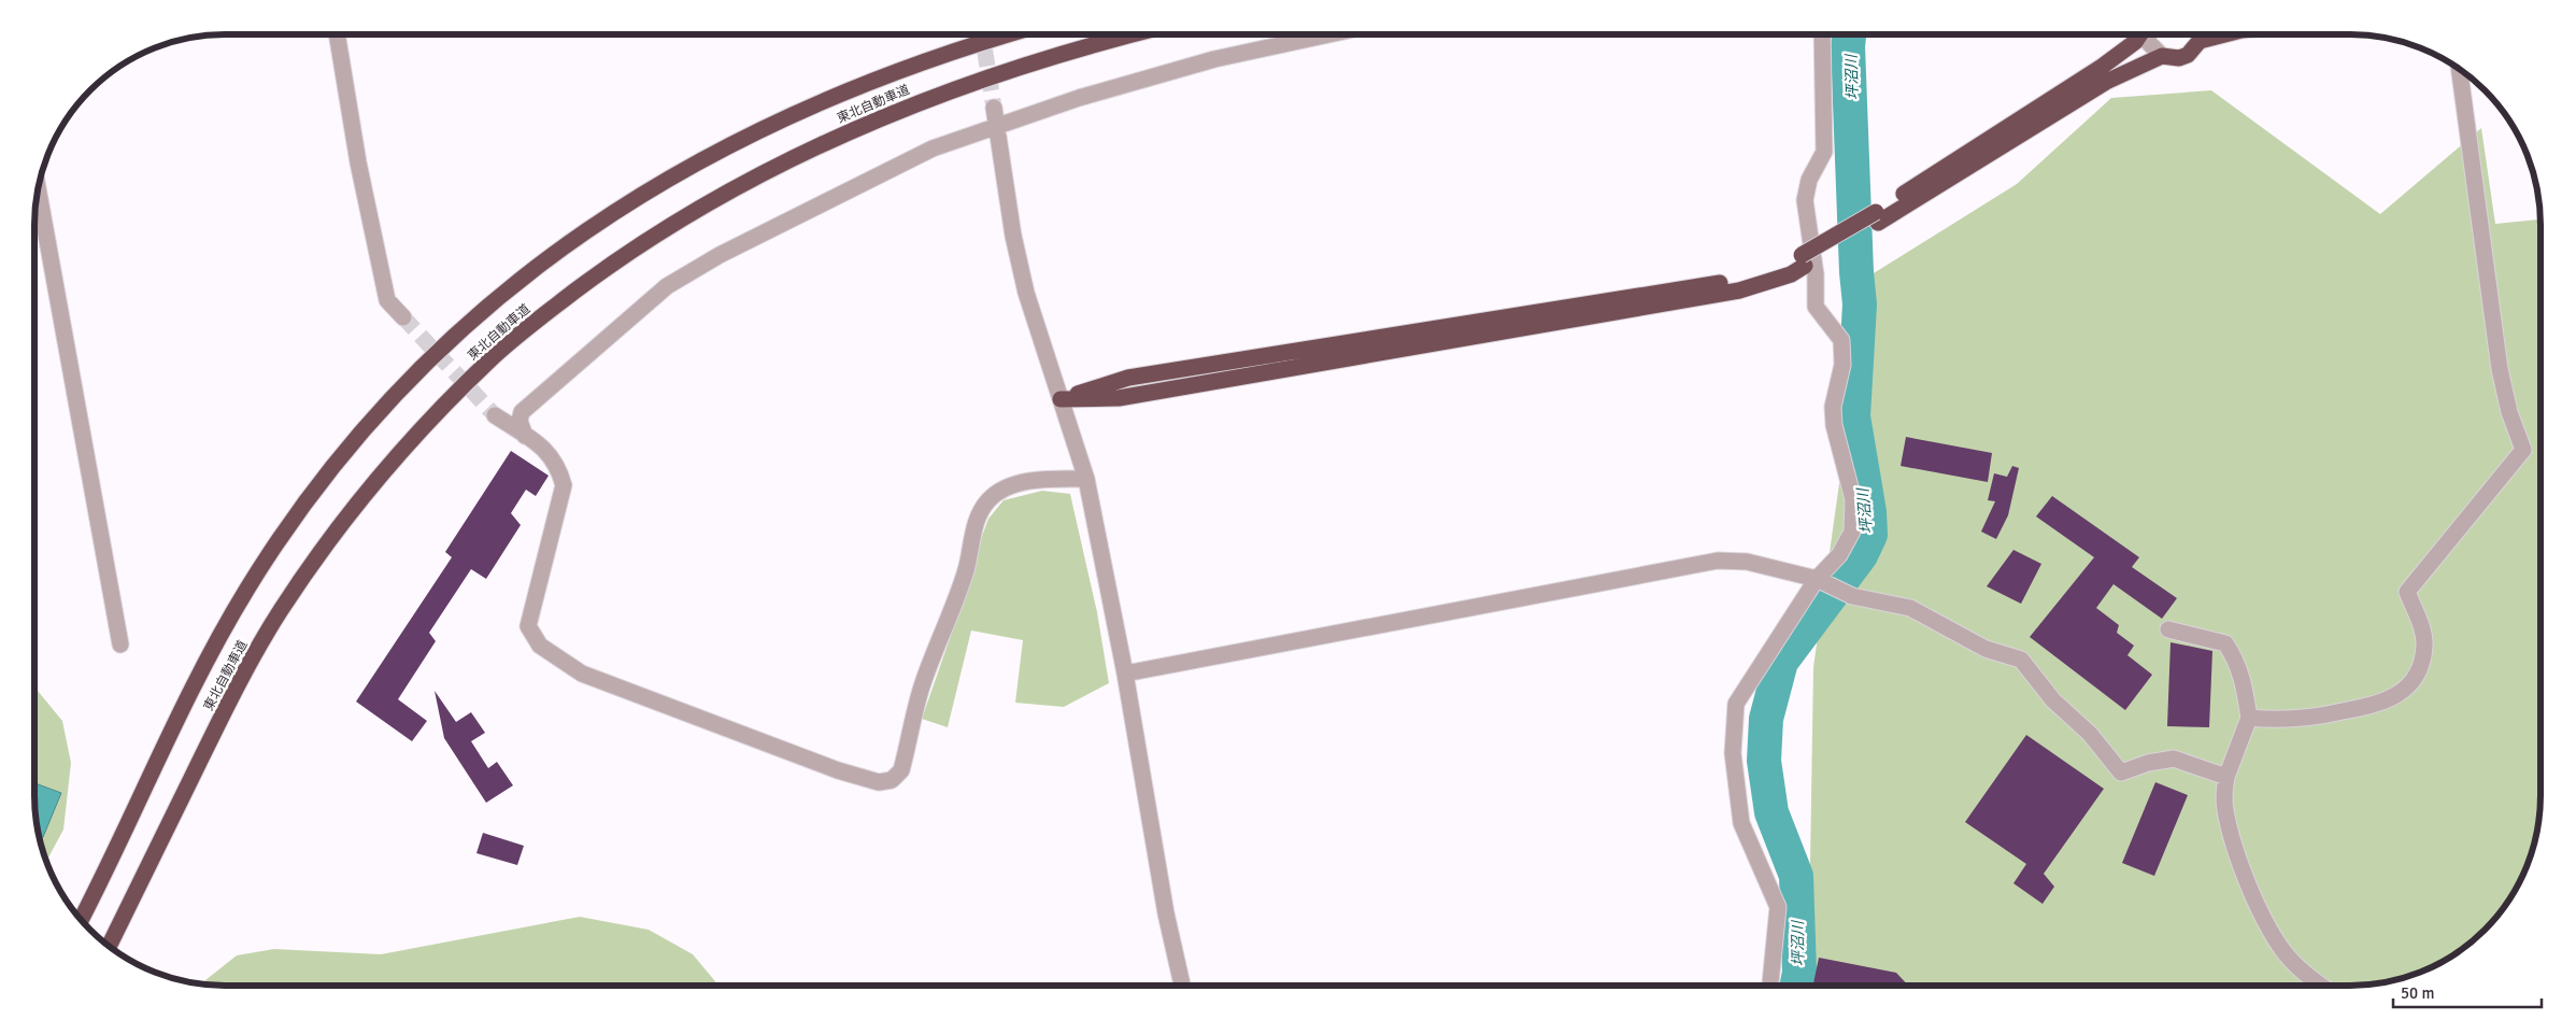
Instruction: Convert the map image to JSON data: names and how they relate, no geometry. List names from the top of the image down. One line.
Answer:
{"streets":{"highway":["東北自動車道"]},"water":["坪沼川"],"scale_bar":"50 m"}
